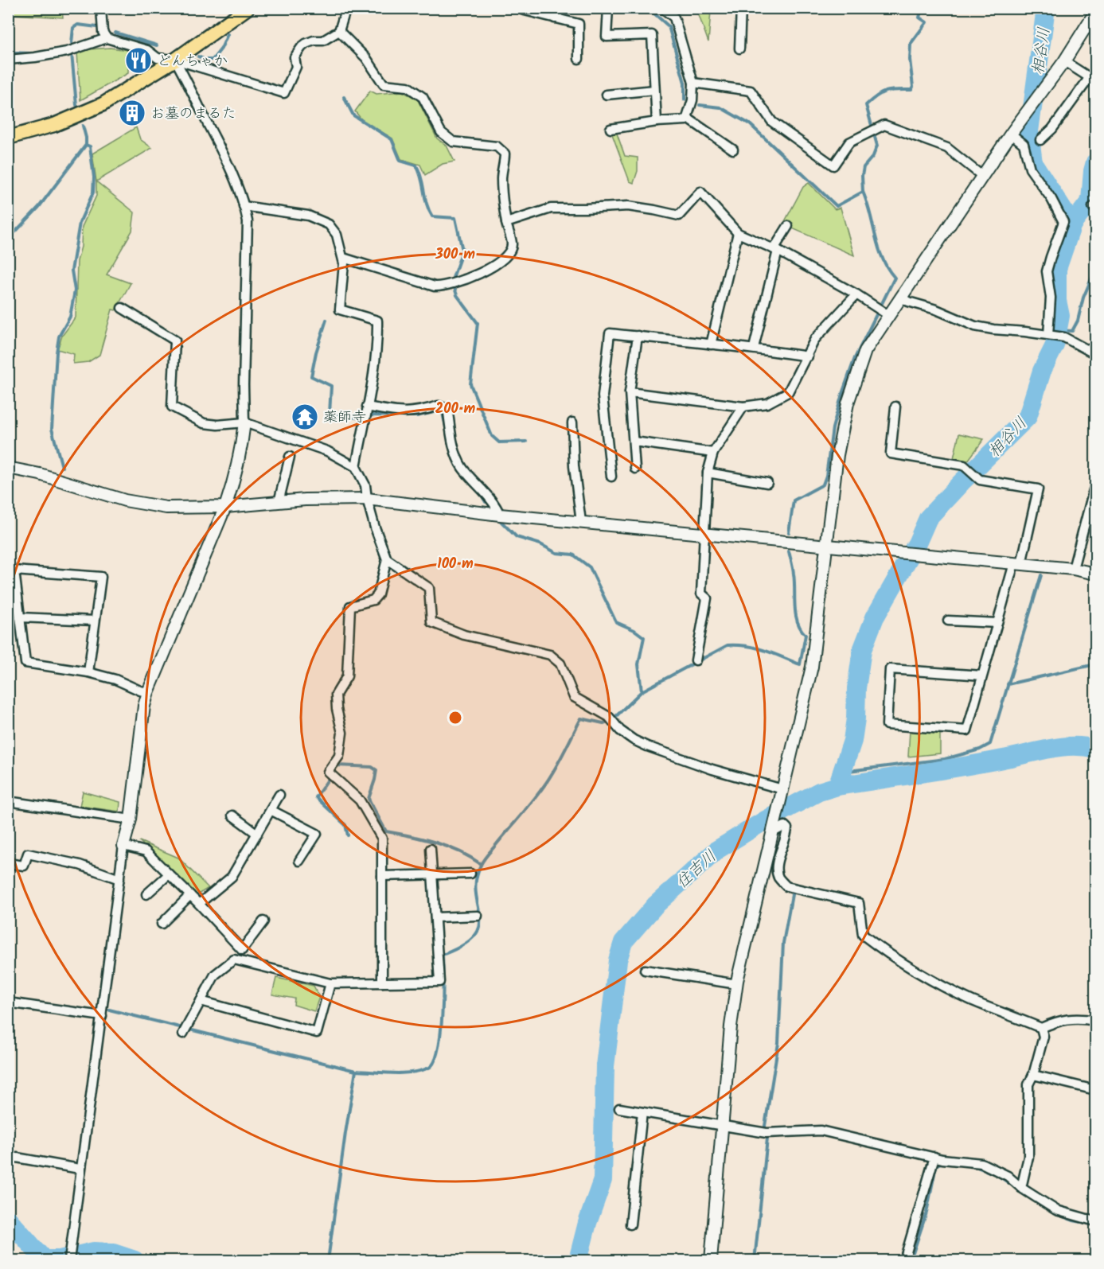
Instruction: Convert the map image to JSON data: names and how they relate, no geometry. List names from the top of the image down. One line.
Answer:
{"water":["相谷川","住吉川"],"places":{"restaurant":["どんちゃか"],"building":["お墓のまるた"],"temple":["薬師寺"]},"rings":["300 m","200 m","100 m"]}
